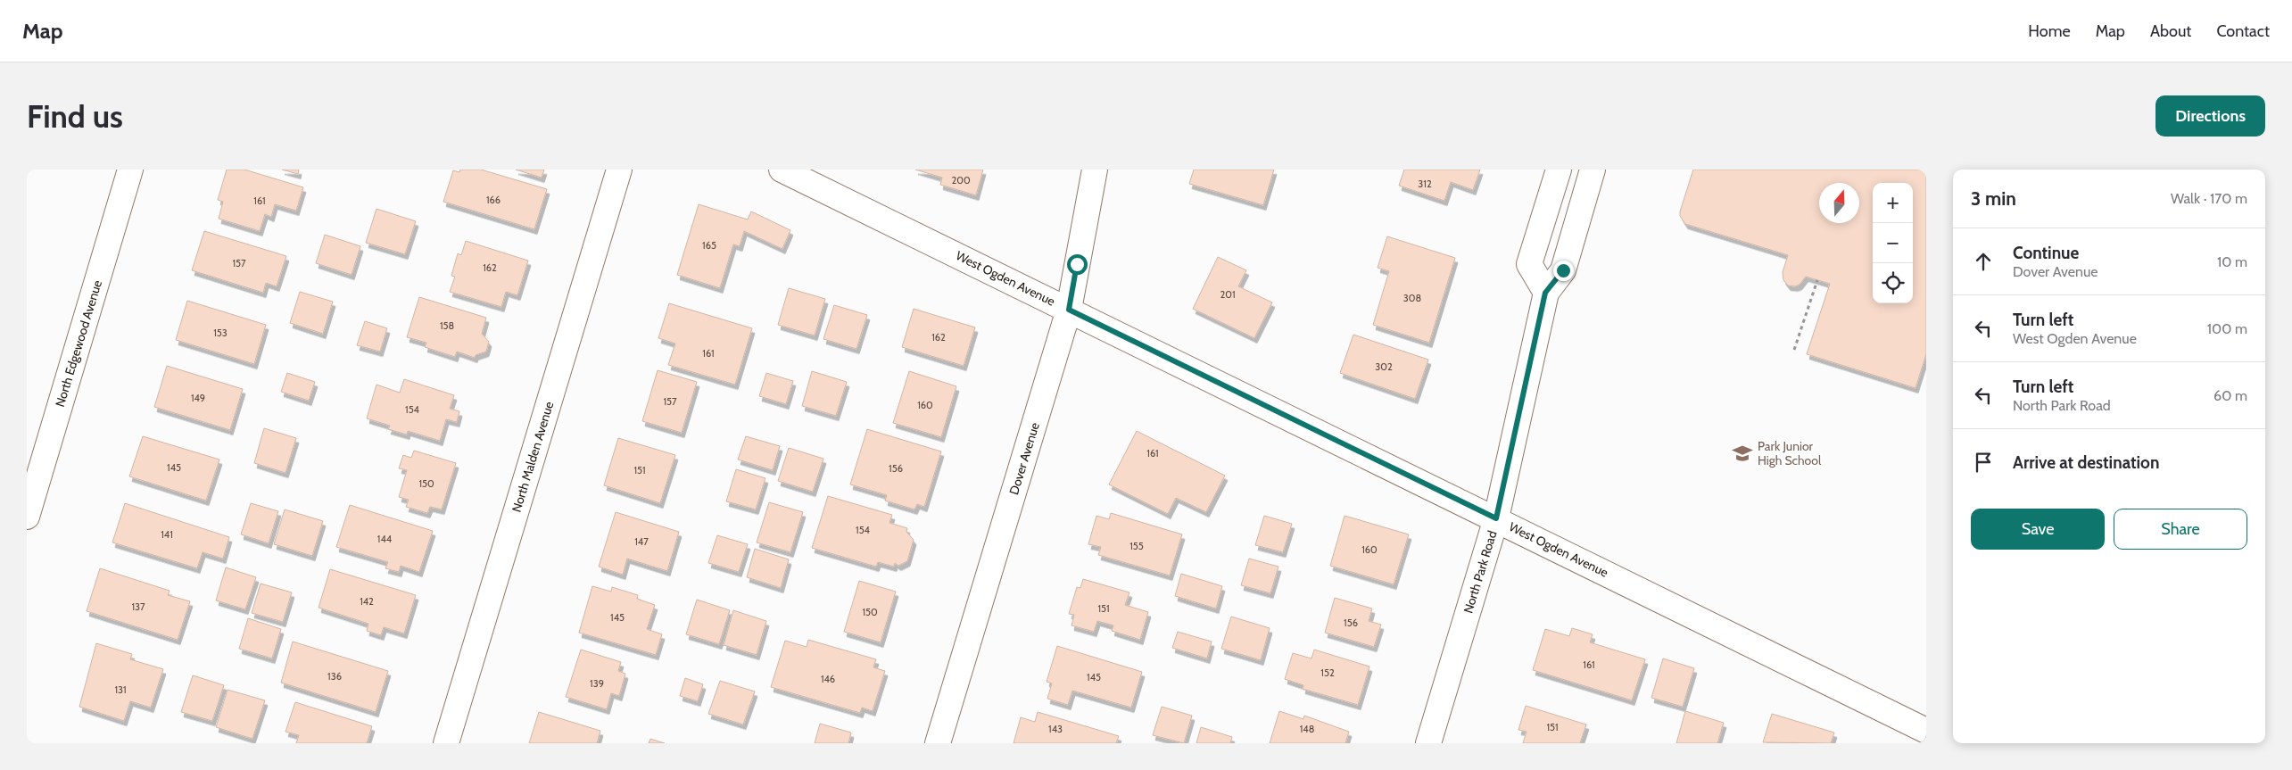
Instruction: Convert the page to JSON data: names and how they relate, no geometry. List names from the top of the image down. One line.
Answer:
{"streets":{"street":["West Ogden Avenue","North Edgewood Avenue","North Malden Avenue","Dover Avenue","North Park Road"]},"crossings":[["West Ogden Avenue","Dover Avenue"],["West Ogden Avenue","North Park Road"]],"places":{"school or university":["Park Junior High School"]},"house_numbers":["200","312","166","161","165","157","162","201","308","158","153","162","161","302","149","157","160","154","161","145","156","151","150","154","141","144","147","155","160","142","137","151","150","145","156","161","152","136","145","146","139","131","151","143","148"],"north":"top","page":{"header":"Map","nav":["Home","Map","About","Contact"],"buttons":["Directions",["Save","Share"]],"title":"Find us","heading":["3 min","Walk · 170 m"],"map_buttons":["+","−"],"list":[["Continue","Dover Avenue","10 m"],["Turn left","West Ogden Avenue","100 m"],["Turn left","North Park Road","60 m"],"Arrive at destination"]}}
